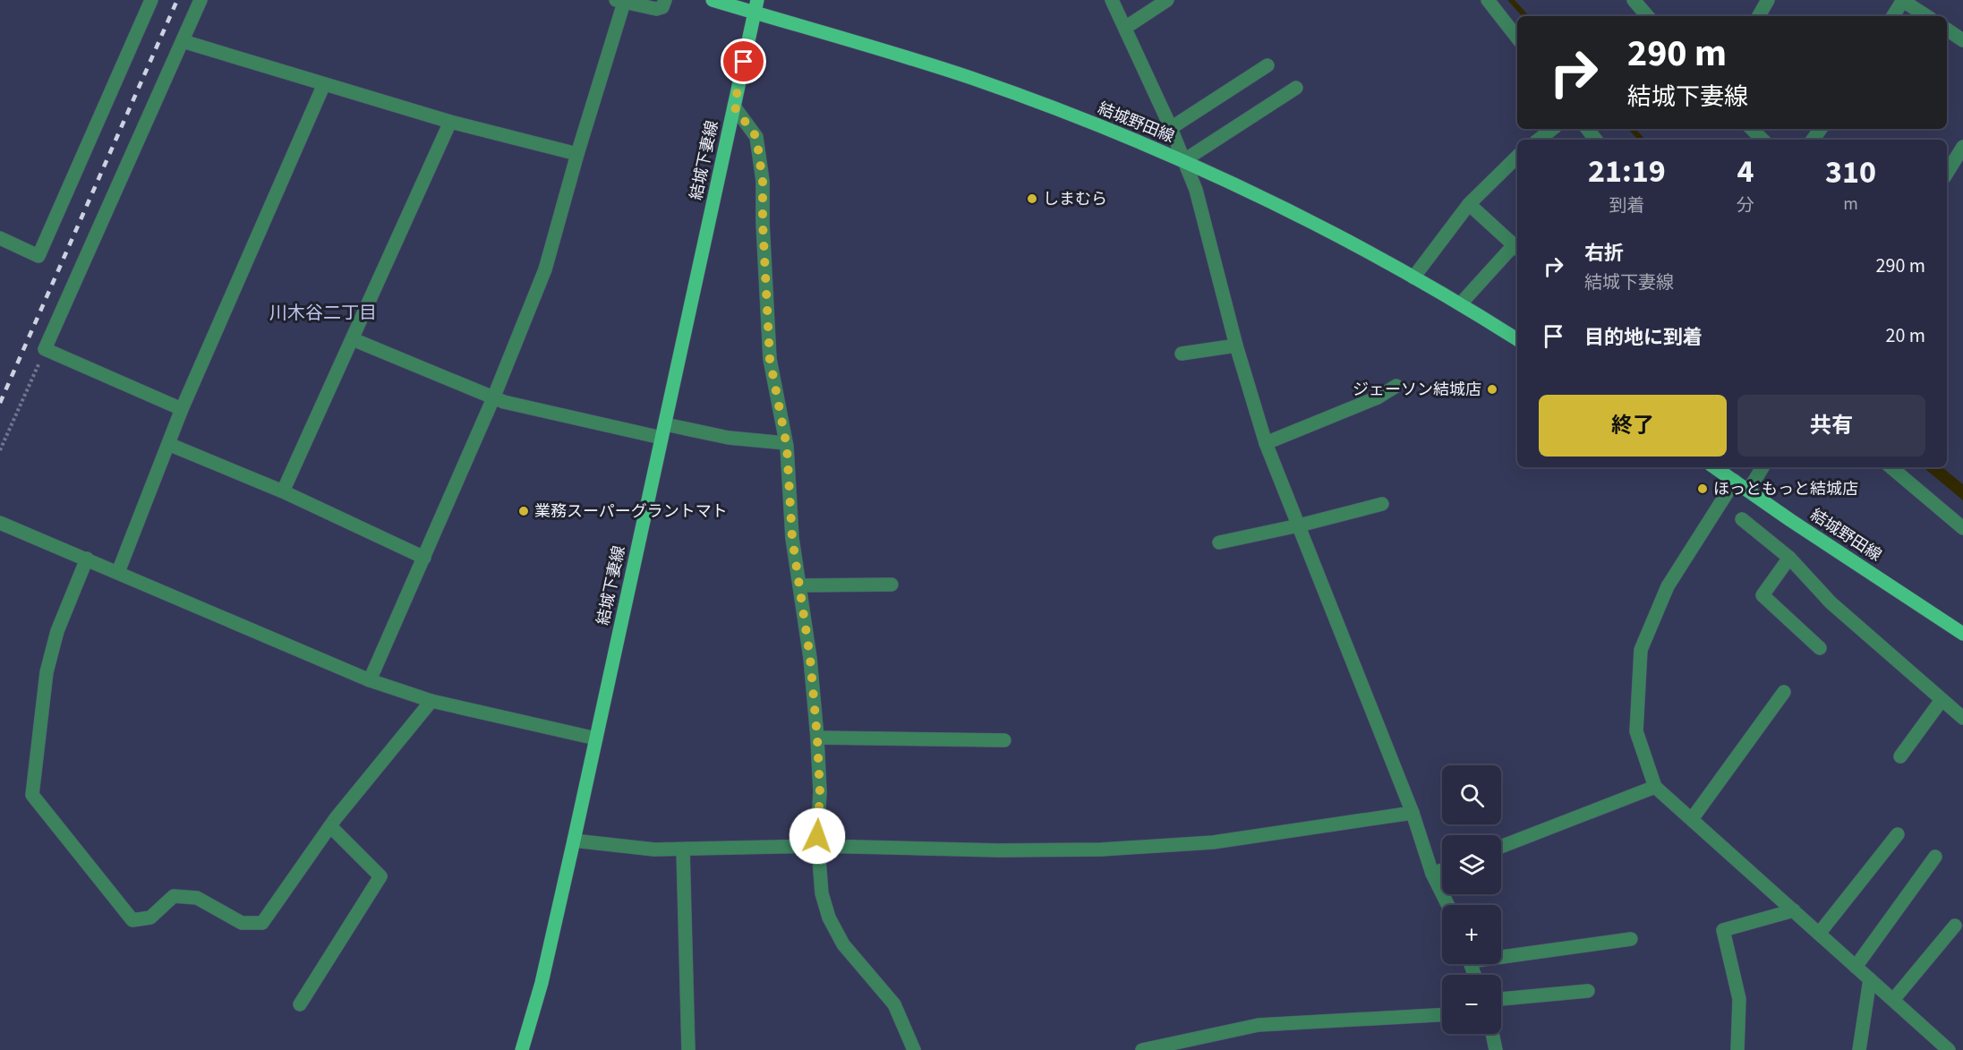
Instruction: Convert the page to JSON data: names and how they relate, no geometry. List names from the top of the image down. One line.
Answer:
{"streets":{"main road":["結城野田線","結城下妻線"]},"crossings":[["結城野田線","結城下妻線"]],"districts":["川木谷二丁目"],"places":["しまむら","ジェーソン結城店","ほっともっと結城店","業務スーパーグラントマト"],"page":{"turn":["290 m","結城下妻線"],"eta":["21:19","到着","4","分","310","m"],"list":[{"name":"右折","note":"結城下妻線","value":"290 m"},{"name":"目的地に到着","value":"20 m"}],"buttons":["終了","共有"],"map_buttons":["+","−"]}}
